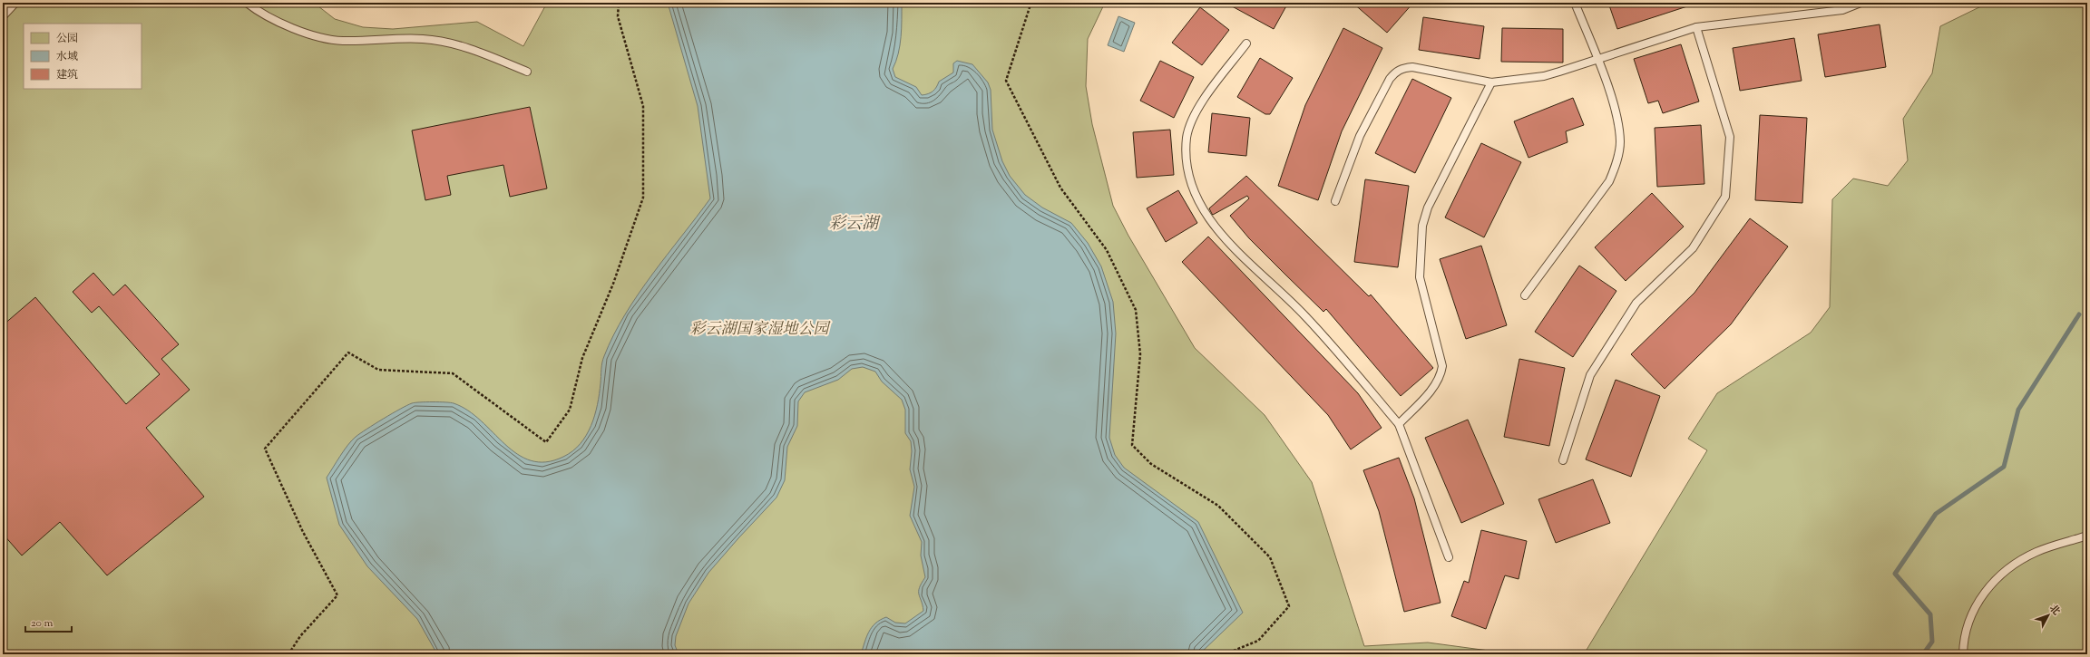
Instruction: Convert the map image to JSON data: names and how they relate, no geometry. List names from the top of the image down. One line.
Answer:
{"water":["彩云湖"],"parks":["彩云湖国家湿地公园"],"legend":["公园","水域","建筑"],"scale_bar":"20 m","north":"top right"}
